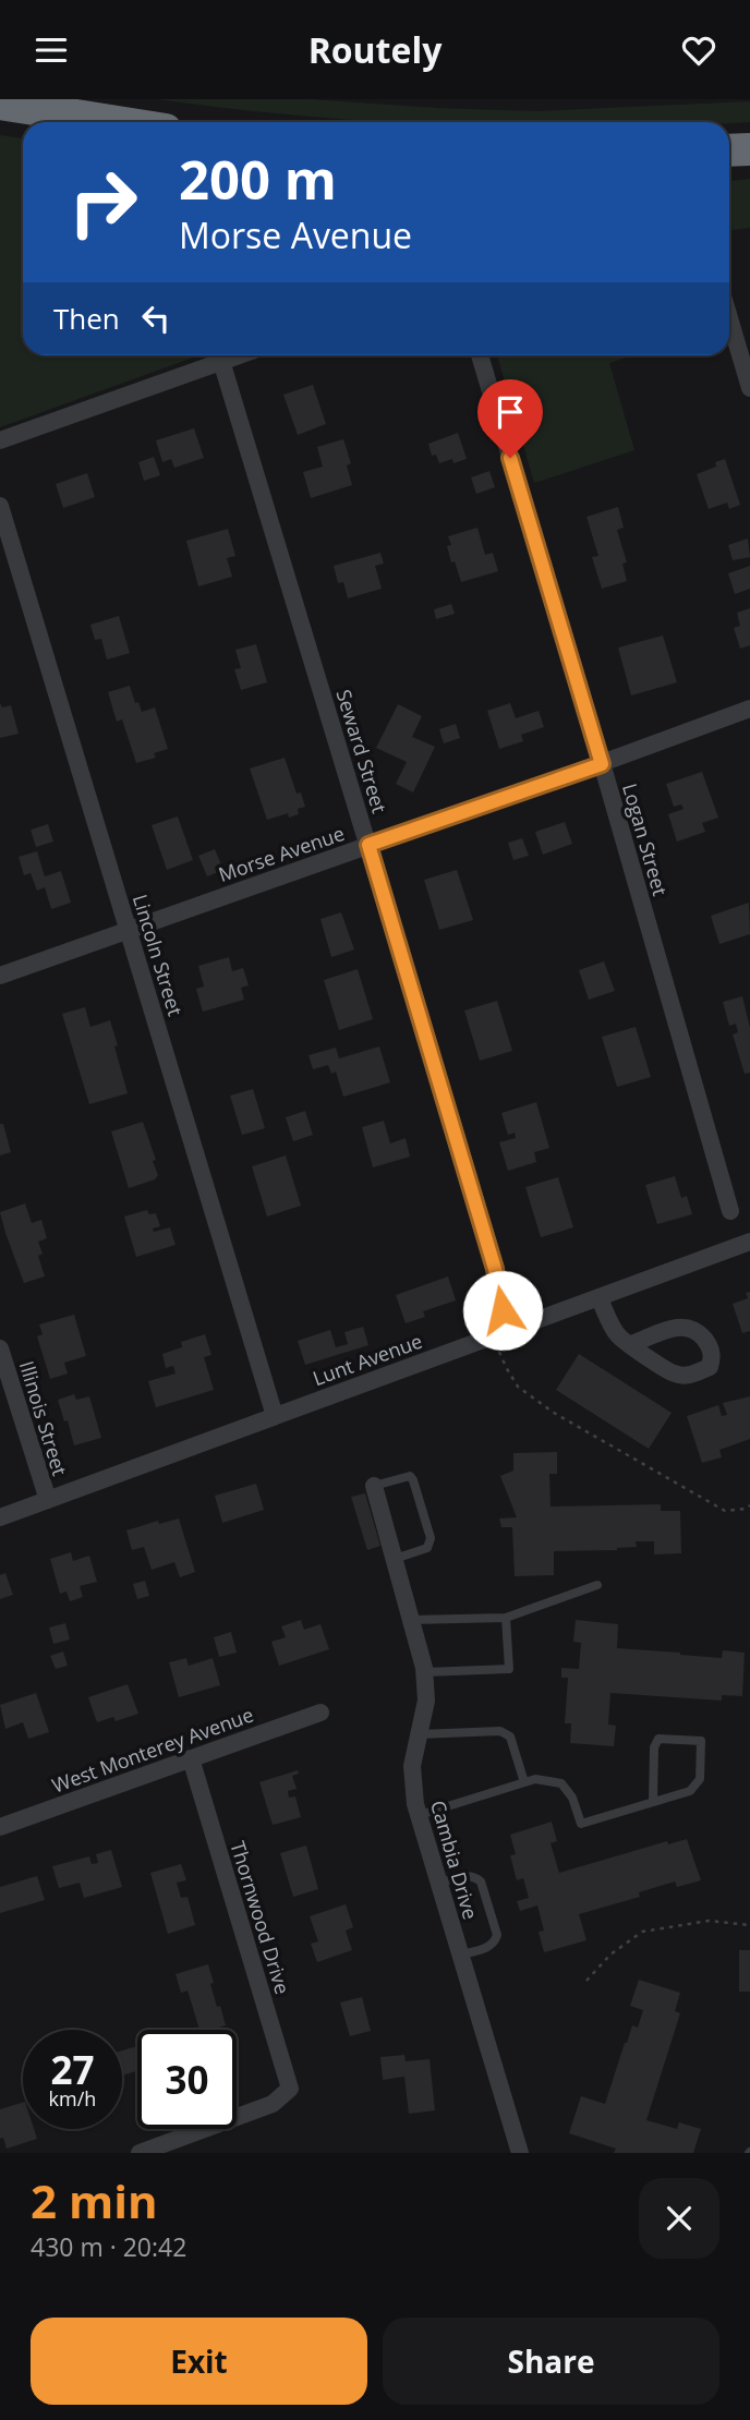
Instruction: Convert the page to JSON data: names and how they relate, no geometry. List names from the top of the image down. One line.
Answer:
{"streets":{"street":["Seward Street","Logan Street","Morse Avenue","Lincoln Street","Lunt Avenue","Illinois Street","West Monterey Avenue","Cambia Drive","Thornwood Drive"]},"crossings":[["Seward Street","Morse Avenue"],["Seward Street","Lunt Avenue"],["Logan Street","Morse Avenue"],["Morse Avenue","Lincoln Street"],["Lincoln Street","Lunt Avenue"],["Lunt Avenue","Illinois Street"],["West Monterey Avenue","Thornwood Drive"]],"page":{"header":"Routely","turn":["200 m","Morse Avenue"],"then":"Then","speed":"27 km/h","limit":"30","heading":["2 min","430 m · 20:42"],"buttons":["Exit","Share"]}}
